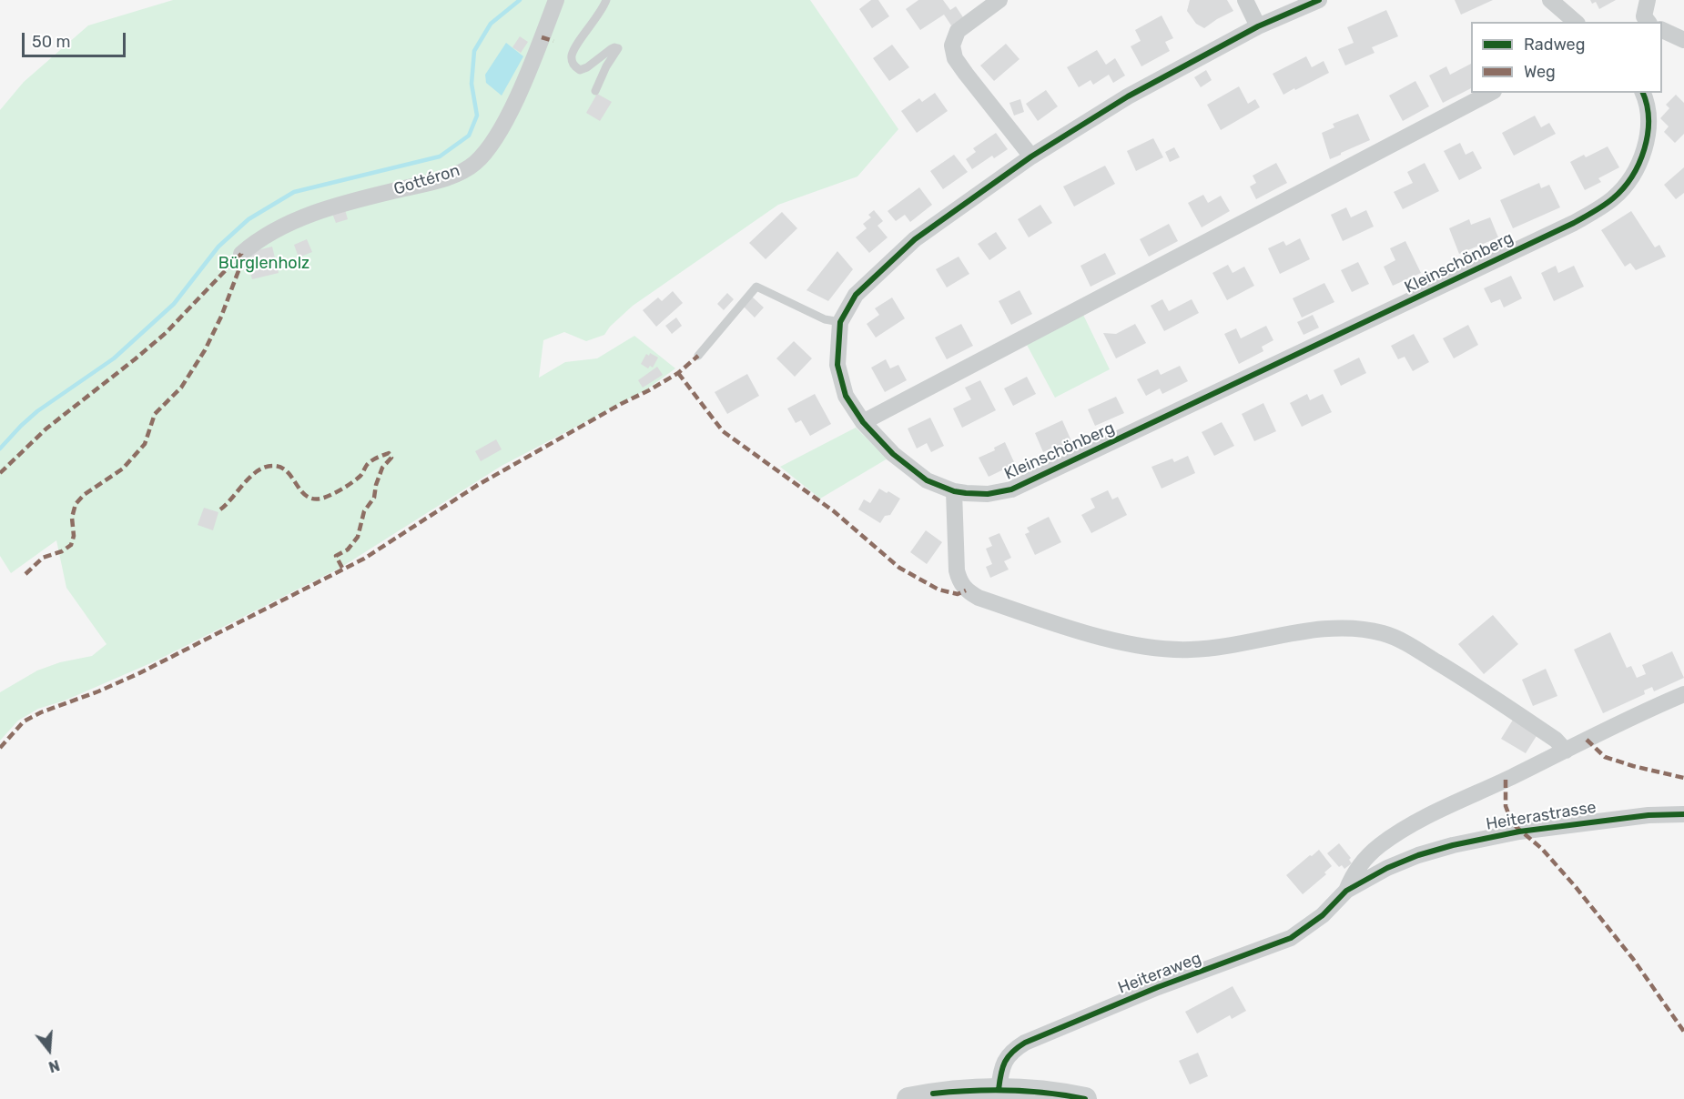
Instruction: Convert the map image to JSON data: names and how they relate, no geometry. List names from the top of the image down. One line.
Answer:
{"streets":{"street":["Gottéron","Kleinschönberg","Heiterastrasse","Heiteraweg"]},"crossings":[["Heiterastrasse","Heiteraweg"]],"parks":["Bürglenholz"],"legend":["Radweg","Weg"],"scale_bar":"50 m","north":"bottom"}
